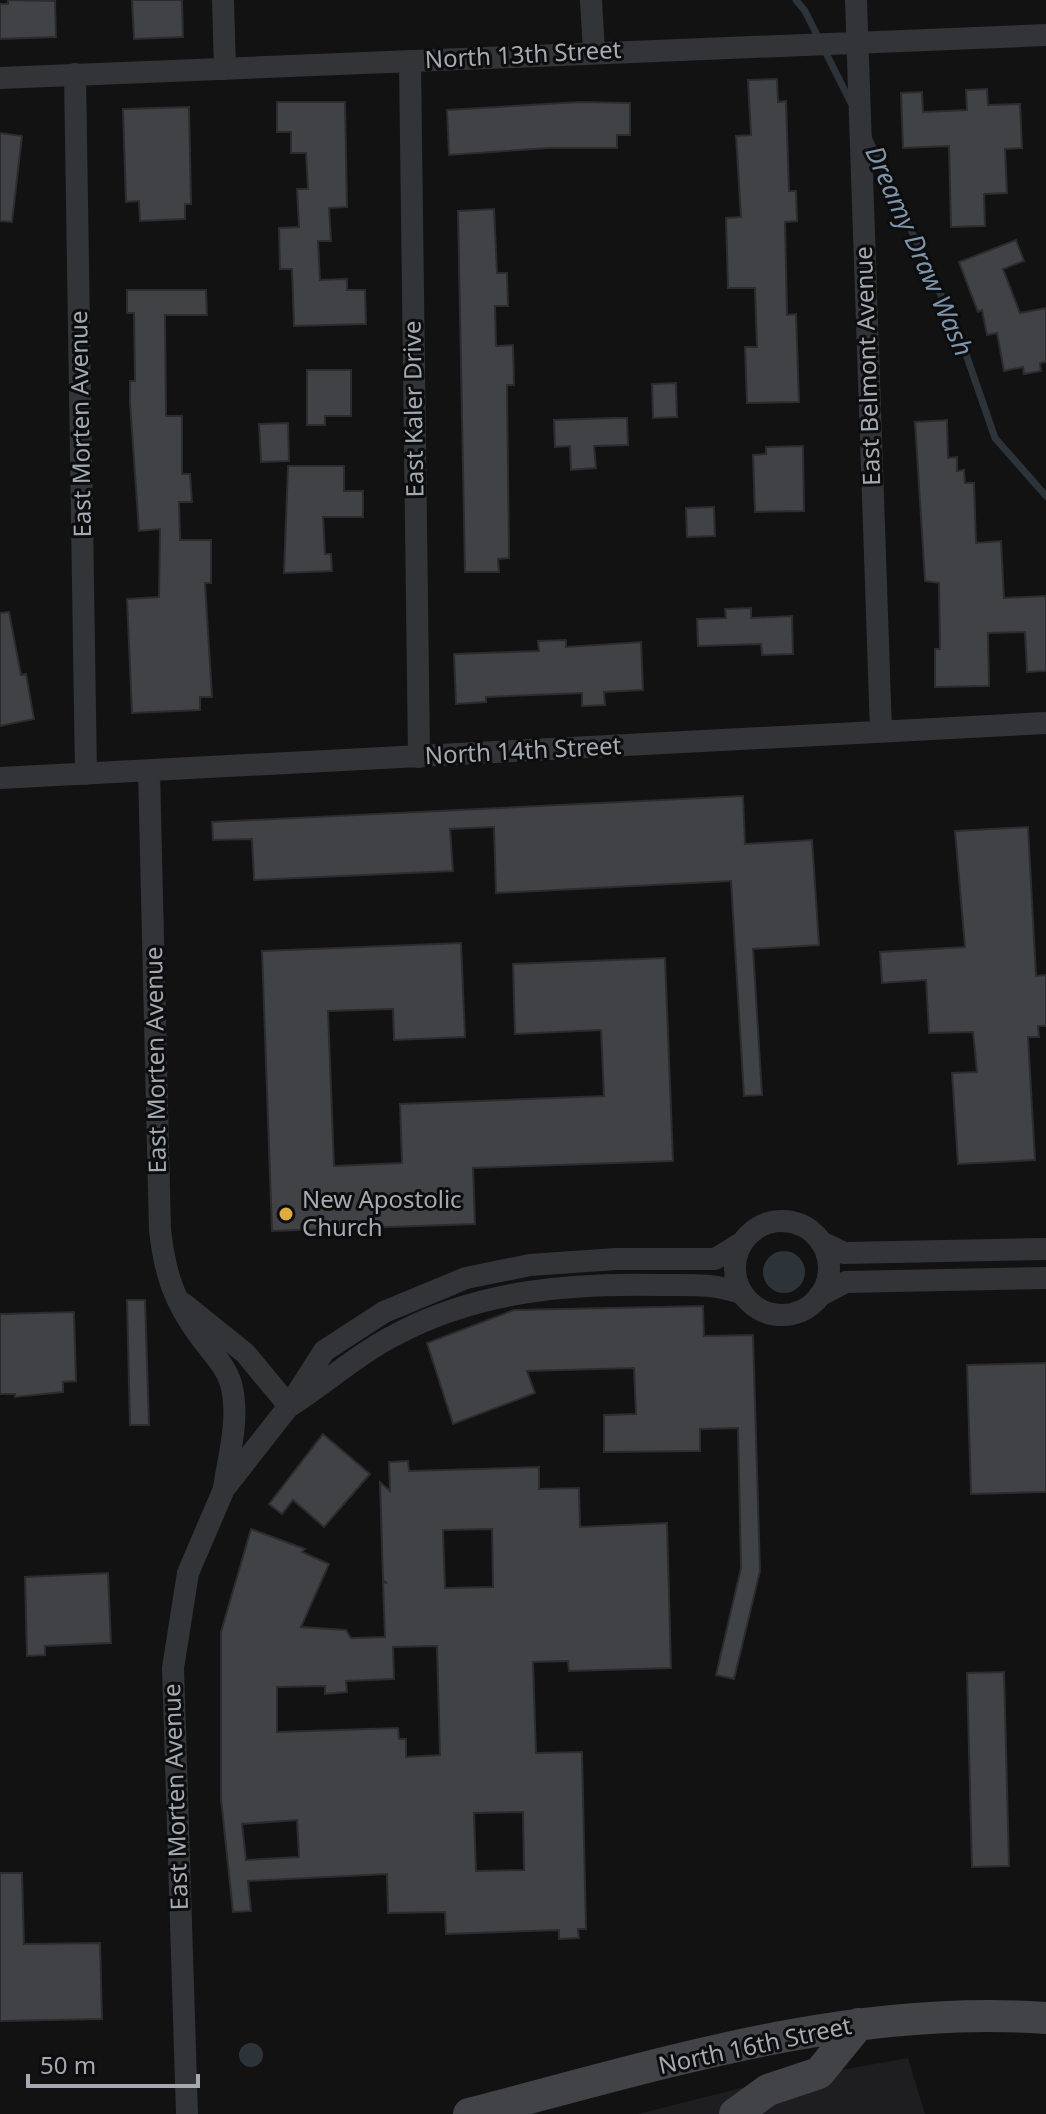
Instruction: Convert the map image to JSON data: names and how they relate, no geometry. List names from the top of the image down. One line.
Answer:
{"streets":{"main road":["North 16th Street"],"street":["North 13th Street","East Belmont Avenue","East Kaler Drive","East Morten Avenue","North 14th Street"]},"crossings":[["North 13th Street","East Belmont Avenue"],["North 13th Street","East Kaler Drive"],["North 13th Street","East Morten Avenue"],["East Belmont Avenue","North 14th Street"],["East Kaler Drive","North 14th Street"],["East Morten Avenue","North 14th Street"]],"water":["Dreamy Draw Wash"],"places":["New Apostolic Church"],"scale_bar":"50 m"}
